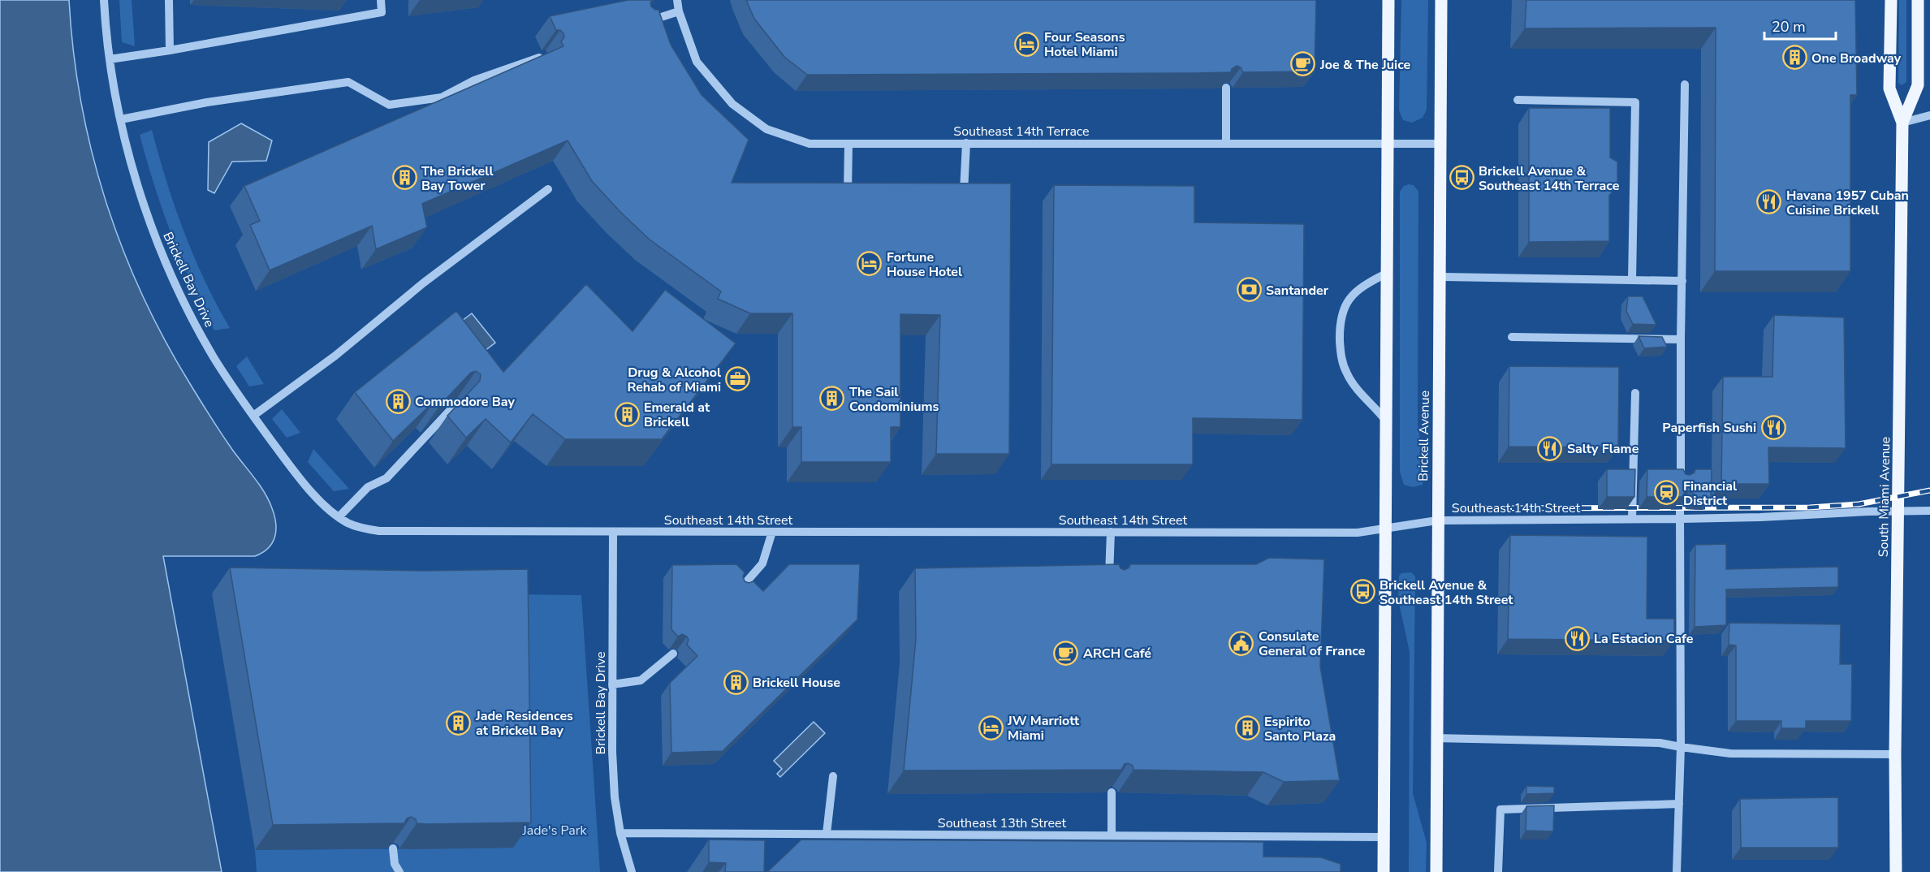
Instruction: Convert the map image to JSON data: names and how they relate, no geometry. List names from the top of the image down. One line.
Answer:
{"streets":{"main road":["Brickell Avenue","South Miami Avenue"],"street":["Southeast 14th Terrace","Brickell Bay Drive","Southeast 14th Street","Southeast 13th Street"]},"crossings":[["Southeast 14th Terrace","Brickell Avenue"],["Brickell Bay Drive","Southeast 14th Street"],["Brickell Bay Drive","Southeast 13th Street"],["Brickell Avenue","Southeast 14th Street"],["South Miami Avenue","Southeast 14th Street"]],"parks":["Jade's Park"],"places":{"hotel":["Four Seasons Hotel Miami","Fortune House Hotel","JW Marriott Miami"],"building":["One Broadway","The Brickell Bay Tower","The Sail Condominiums","Commodore Bay","Emerald at Brickell","Brickell House","Jade Residences at Brickell Bay","Espirito Santo Plaza"],"cafe":["Joe & The Juice","ARCH Café"],"bus stop":["Brickell Avenue & Southeast 14th Terrace","Brickell Avenue & Southeast 14th Street"],"restaurant":["Havana 1957 Cuban Cuisine Brickell","Paperfish Sushi","Salty Flame","La Estacion Cafe"],"bank":["Santander"],"office":["Drug & Alcohol Rehab of Miami"],"station":["Financial District"],"public building":["Consulate General of France"]},"scale_bar":"20 m"}
